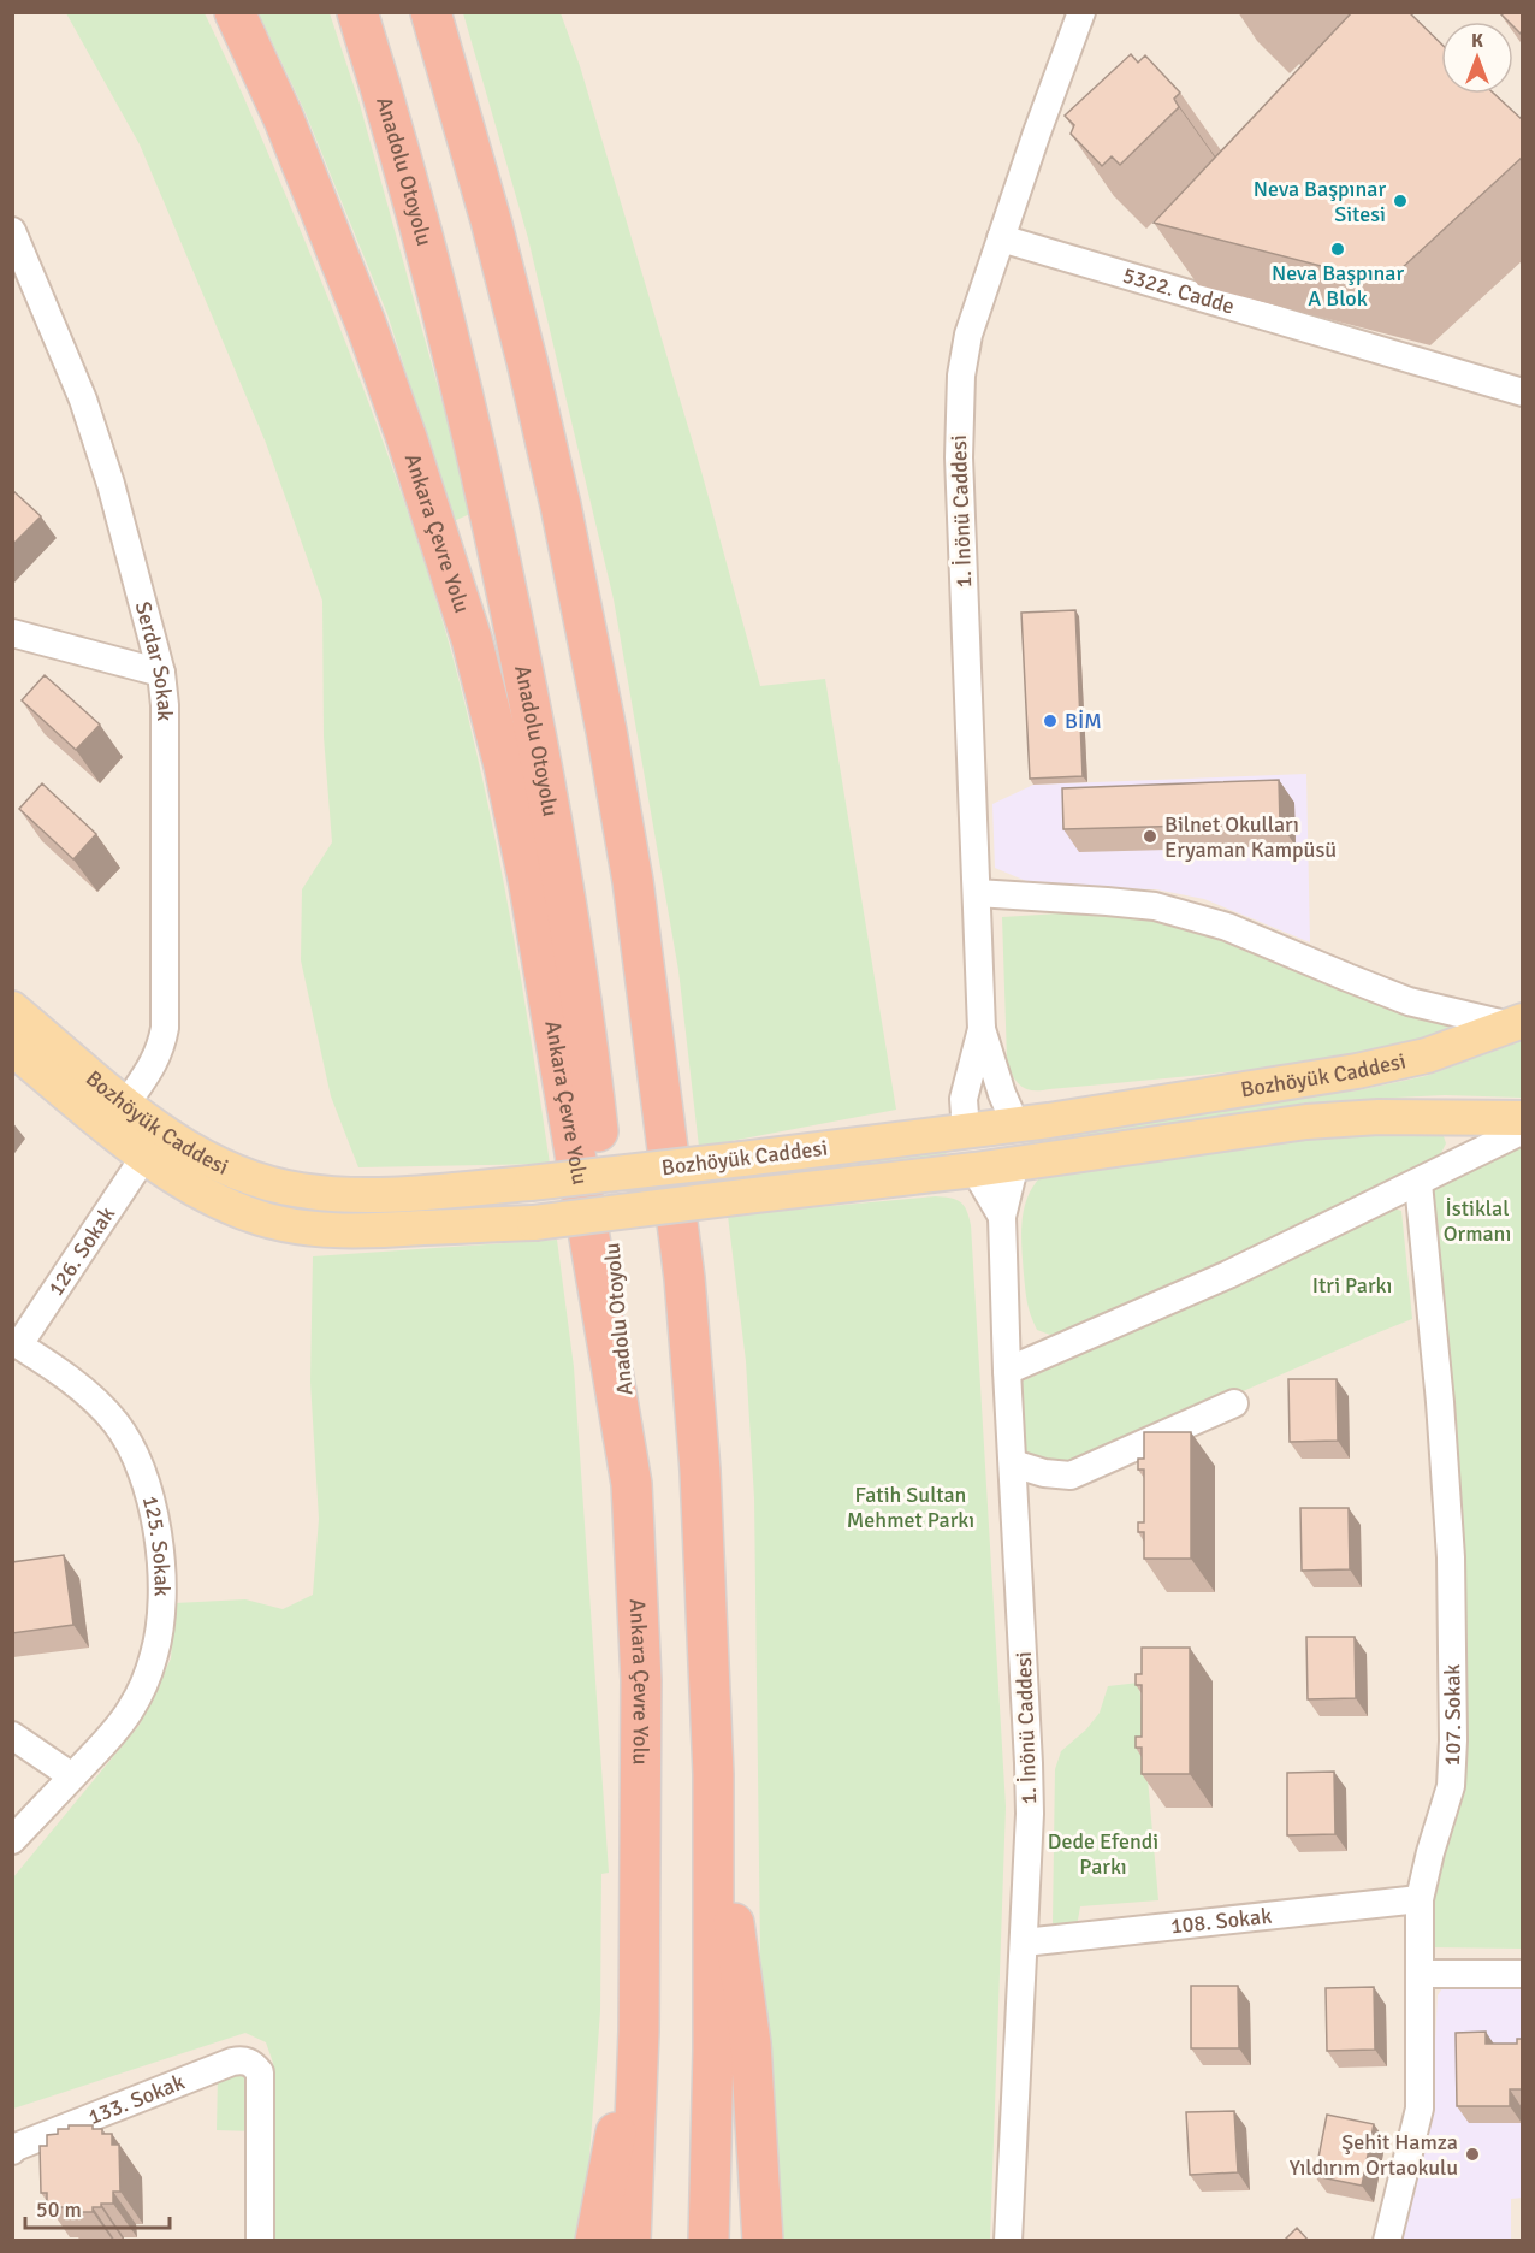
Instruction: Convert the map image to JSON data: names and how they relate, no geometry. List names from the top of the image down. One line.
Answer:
{"streets":{"highway":["Anadolu Otoyolu","Ankara Çevre Yolu"],"main road":["Bozhöyük Caddesi"],"street":["5322. Cadde","1. İnönü Caddesi","Serdar Sokak","126. Sokak","125. Sokak","107. Sokak","108. Sokak","133. Sokak"]},"crossings":[["Anadolu Otoyolu","Ankara Çevre Yolu"],["5322. Cadde","1. İnönü Caddesi"],["1. İnönü Caddesi","Bozhöyük Caddesi"],["1. İnönü Caddesi","108. Sokak"],["Serdar Sokak","Bozhöyük Caddesi"],["Bozhöyük Caddesi","126. Sokak"],["126. Sokak","125. Sokak"],["107. Sokak","108. Sokak"]],"parks":["İstiklal Ormanı","Itri Parkı","Fatih Sultan Mehmet Parkı","Dede Efendi Parkı"],"places":["Neva Başpınar Sitesi","Neva Başpınar A Blok","BİM","Bilnet Okulları Eryaman Kampüsü","Şehit Hamza Yıldırım Ortaokulu"],"scale_bar":"50 m","north":"top"}
